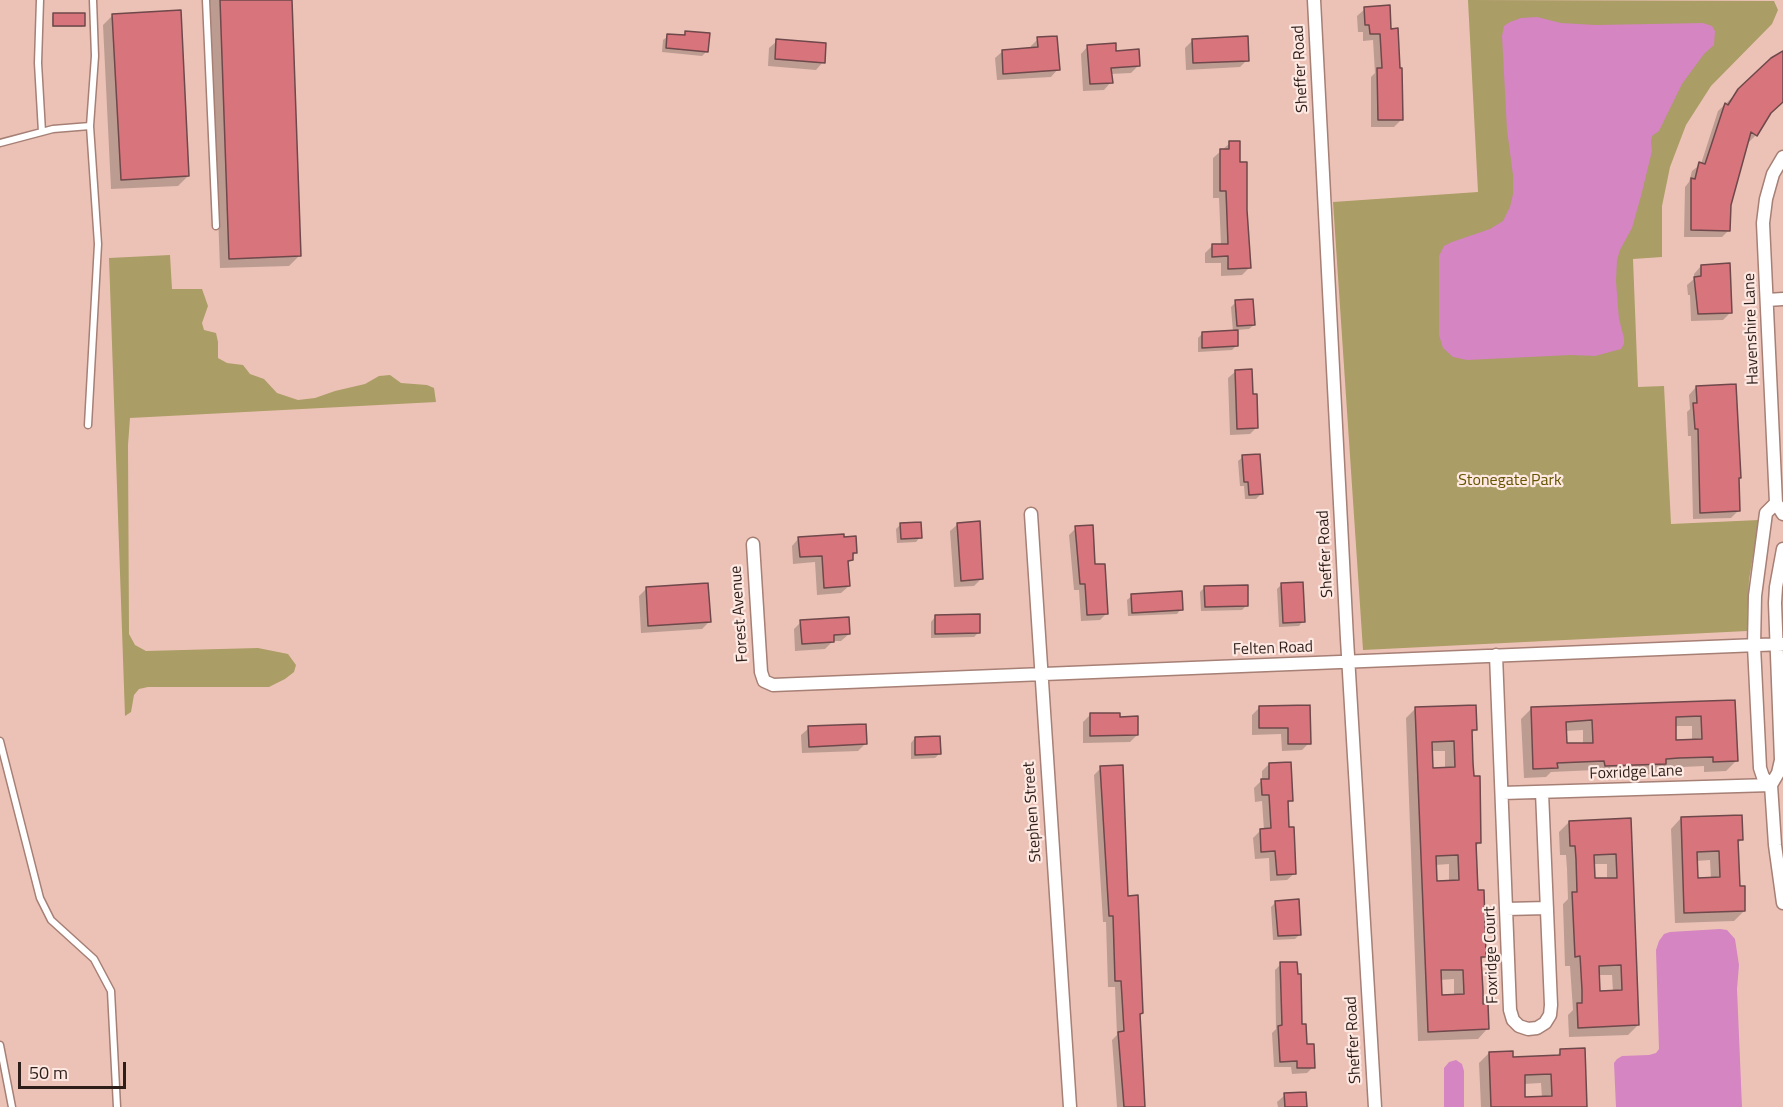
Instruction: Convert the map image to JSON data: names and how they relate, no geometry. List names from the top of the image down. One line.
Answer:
{"streets":{"street":["Sheffer Road","Havenshire Lane","Forest Avenue","Felten Road","Foxridge Lane","Stephen Street","Foxridge Court"]},"crossings":[["Sheffer Road","Felten Road"],["Havenshire Lane","Felten Road"],["Havenshire Lane","Foxridge Lane"],["Forest Avenue","Felten Road"],["Felten Road","Stephen Street"],["Felten Road","Foxridge Court"],["Foxridge Lane","Foxridge Court"]],"parks":["Stonegate Park"],"scale_bar":"50 m"}
